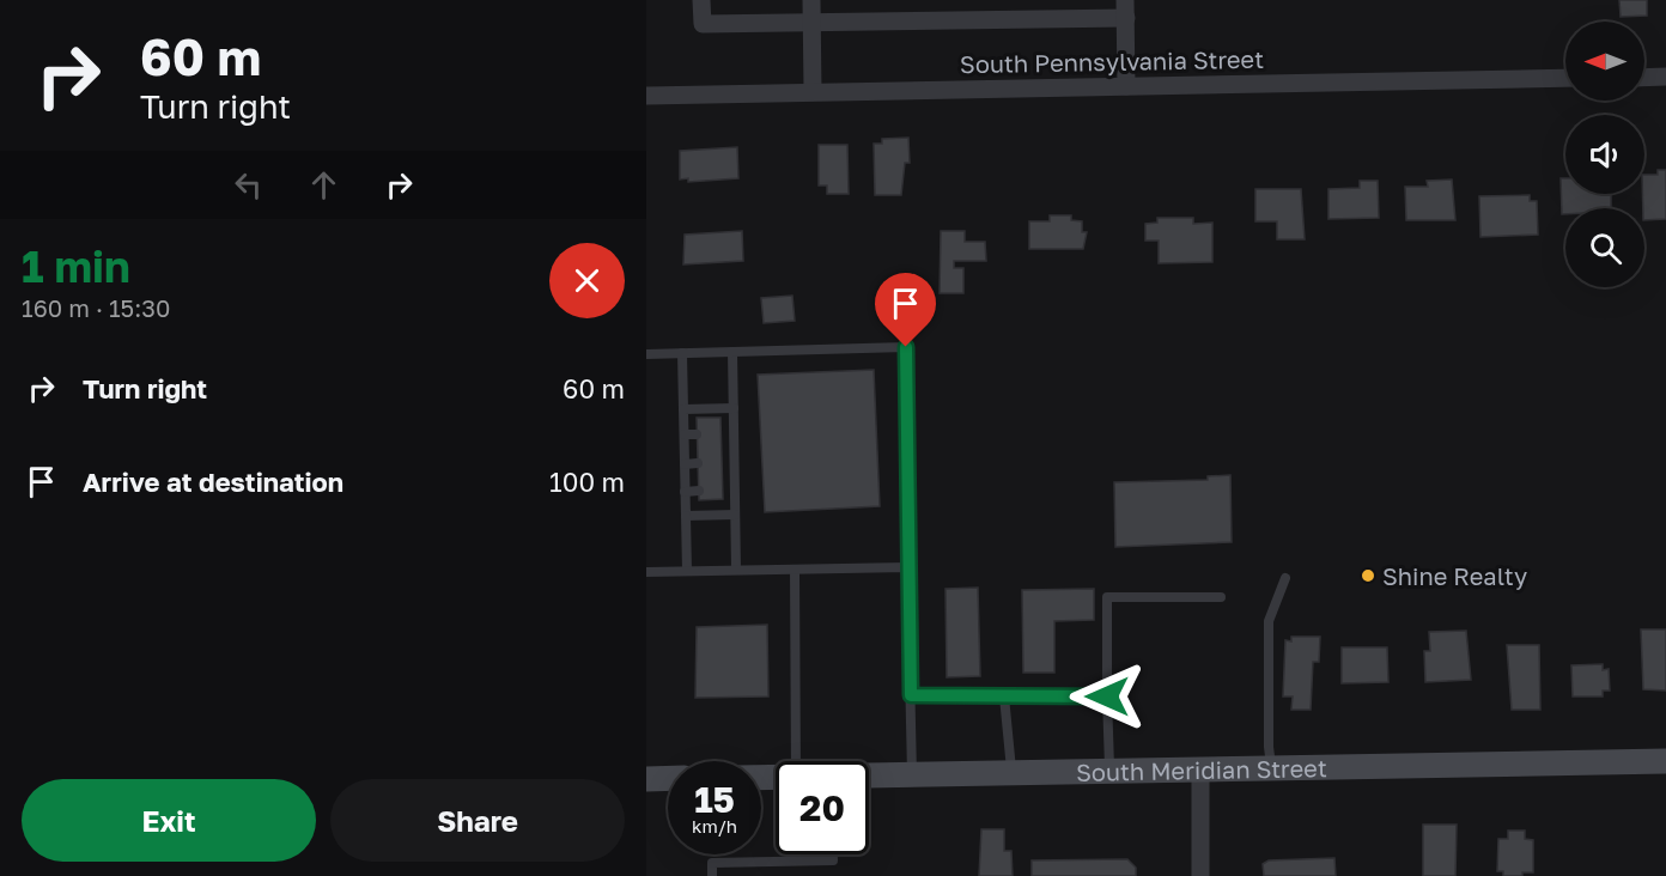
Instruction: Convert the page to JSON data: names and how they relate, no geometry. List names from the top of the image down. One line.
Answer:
{"streets":{"main road":["South Meridian Street"],"street":["South Pennsylvania Street"]},"places":["Shine Realty"],"north":"left","page":{"turn":["60 m","Turn right"],"heading":["1 min","160 m · 15:30"],"list":[{"name":"Turn right","value":"60 m"},{"name":"Arrive at destination","value":"100 m"}],"speed":"15 km/h","limit":"20","buttons":["Exit","Share"]}}
